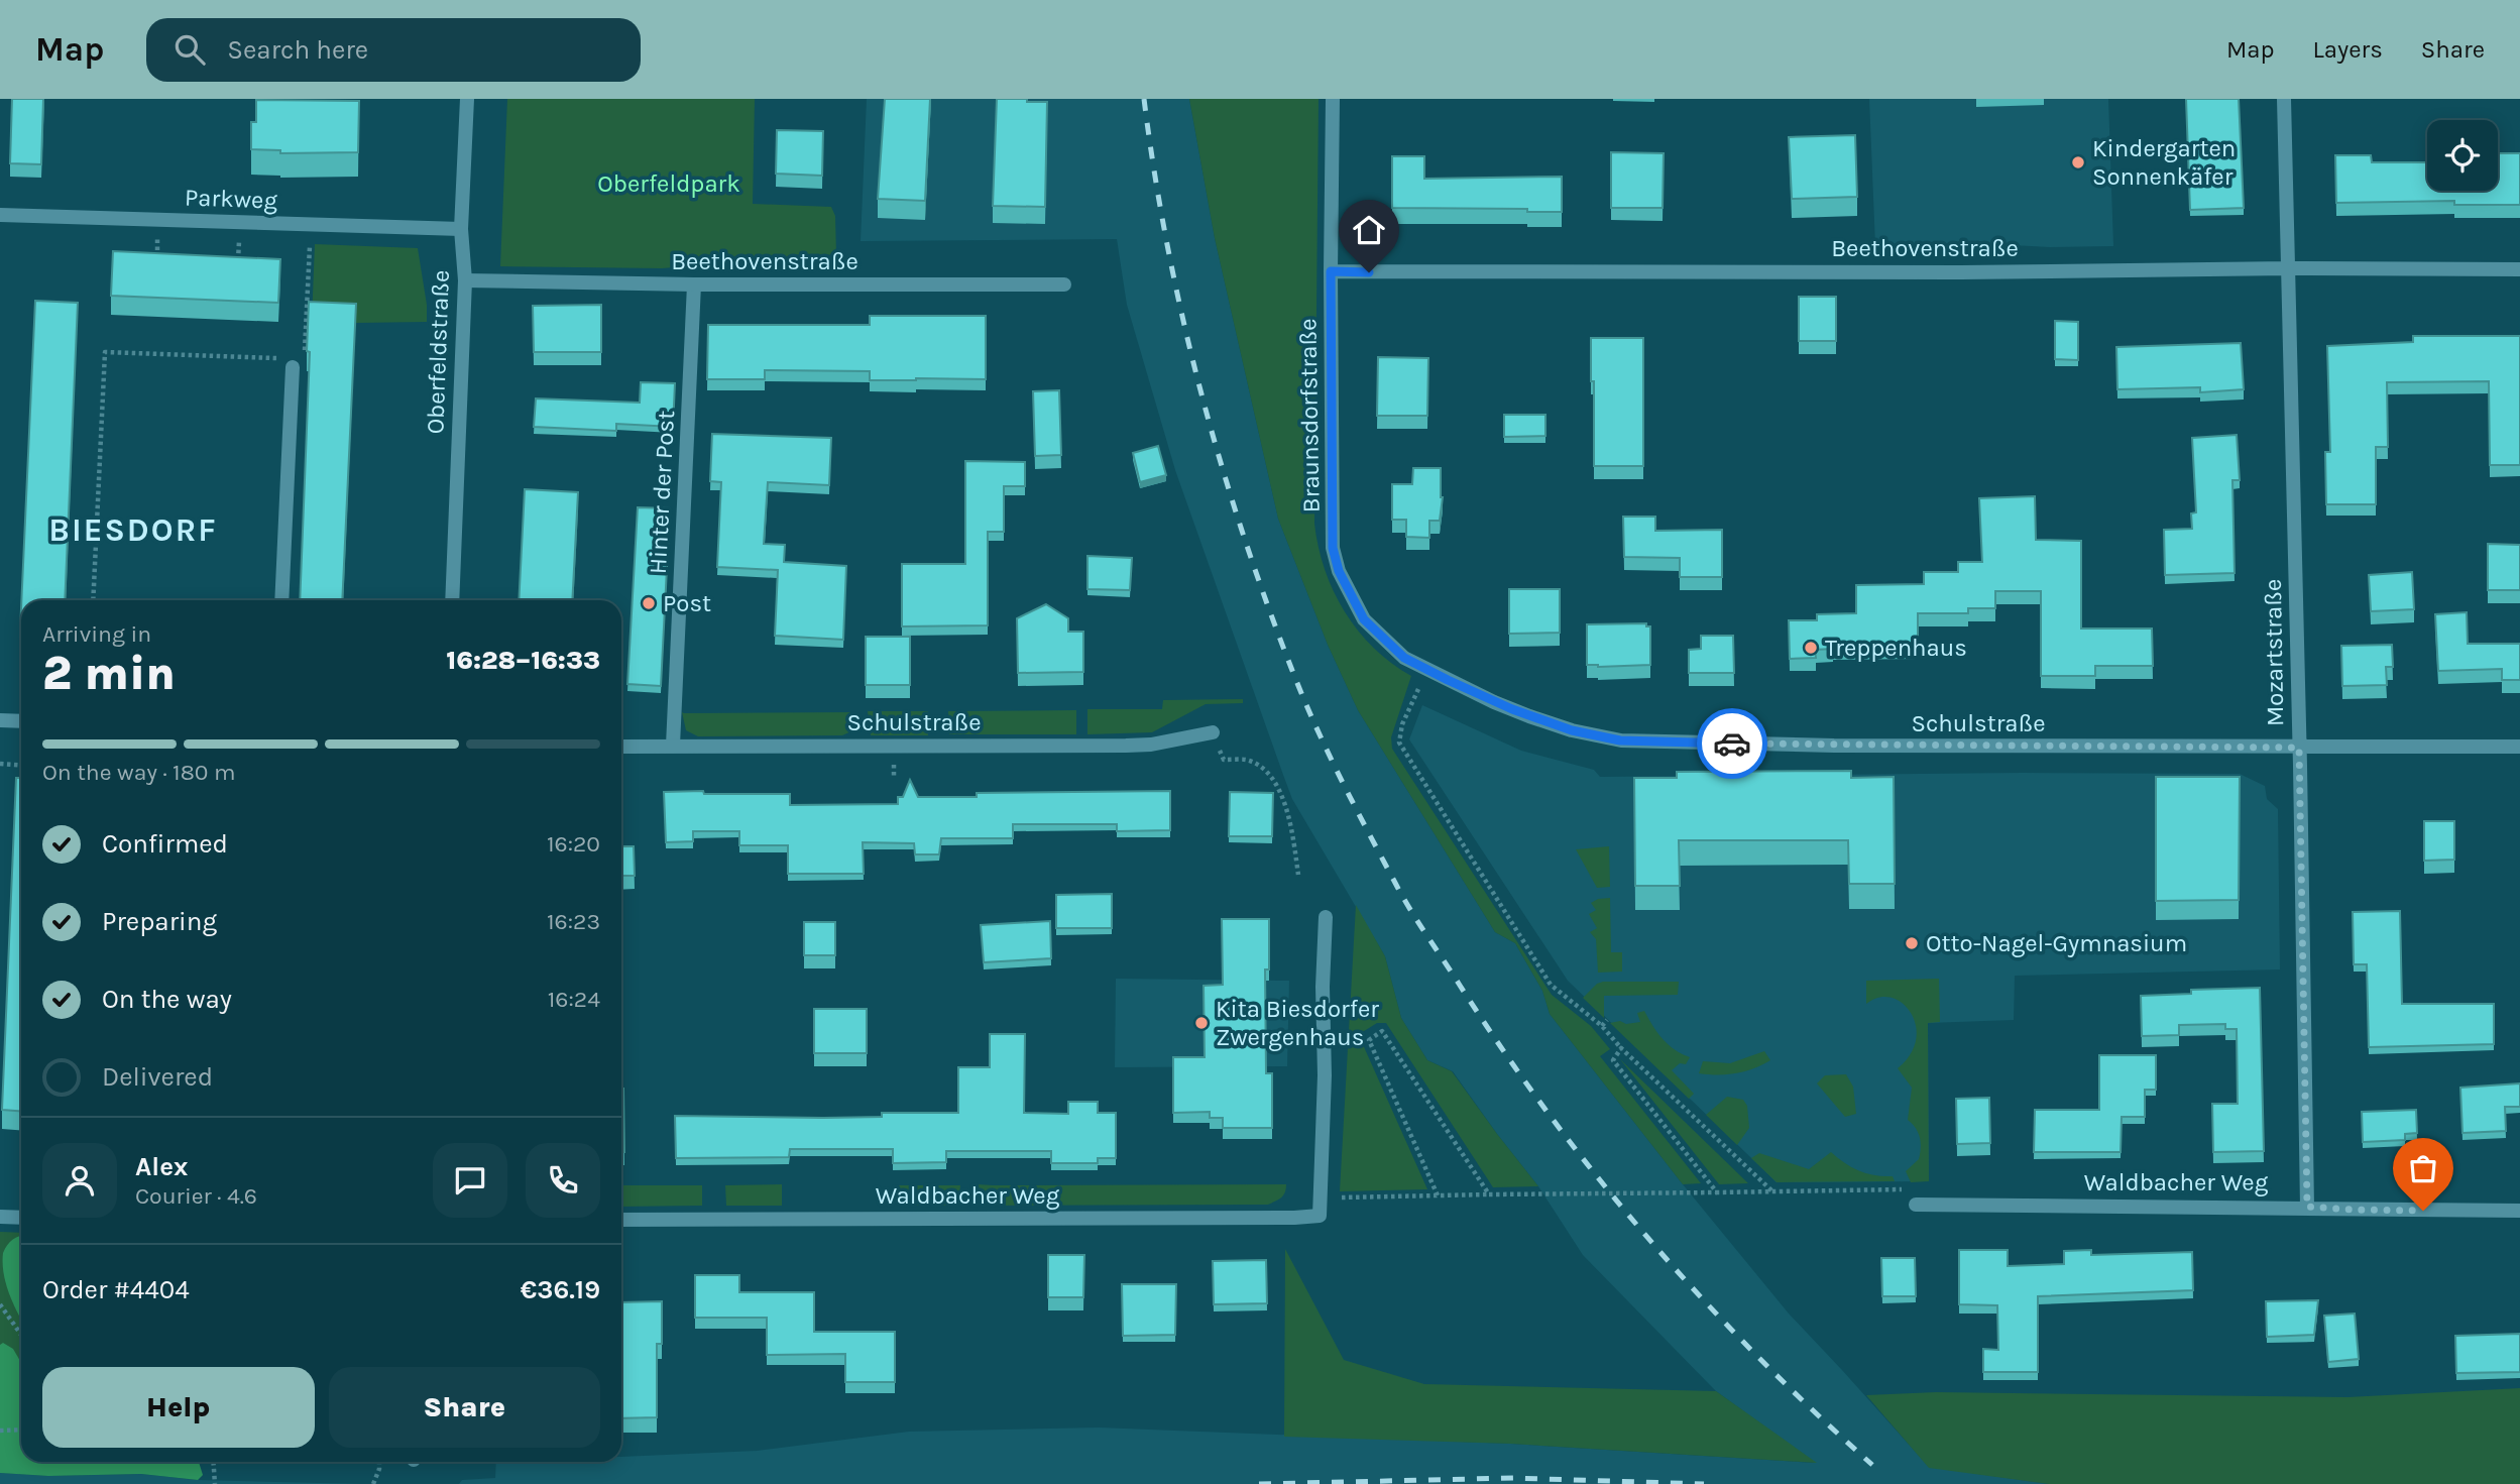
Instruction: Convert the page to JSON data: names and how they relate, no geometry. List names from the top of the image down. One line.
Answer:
{"streets":{"street":["Parkweg","Beethovenstraße","Oberfeldstraße","Braunsdorfstraße","Hinter der Post","Mozartstraße","Schulstraße","Waldbacher Weg"]},"crossings":[["Parkweg","Oberfeldstraße"],["Beethovenstraße","Oberfeldstraße"],["Beethovenstraße","Braunsdorfstraße"],["Beethovenstraße","Hinter der Post"],["Beethovenstraße","Mozartstraße"],["Braunsdorfstraße","Schulstraße"],["Hinter der Post","Schulstraße"],["Mozartstraße","Schulstraße"],["Mozartstraße","Waldbacher Weg"]],"districts":["BIESDORF"],"parks":["Oberfeldpark"],"places":["Kindergarten Sonnenkäfer","Post","Treppenhaus","Otto-Nagel-Gymnasium","Kita Biesdorfer Zwergenhaus"],"page":{"header":"Map","search":"Search here","nav":["Map","Layers","Share"],"heading":["2 min","Arriving in","16:28–16:33"],"panel":["Alex","Courier · 4.6","Order #4404","€36.19"],"bar":"On the way · 180 m","list":[["Confirmed","16:20"],["Preparing","16:23"],["On the way","16:24"],"Delivered"],"buttons":["Help","Share"]}}
